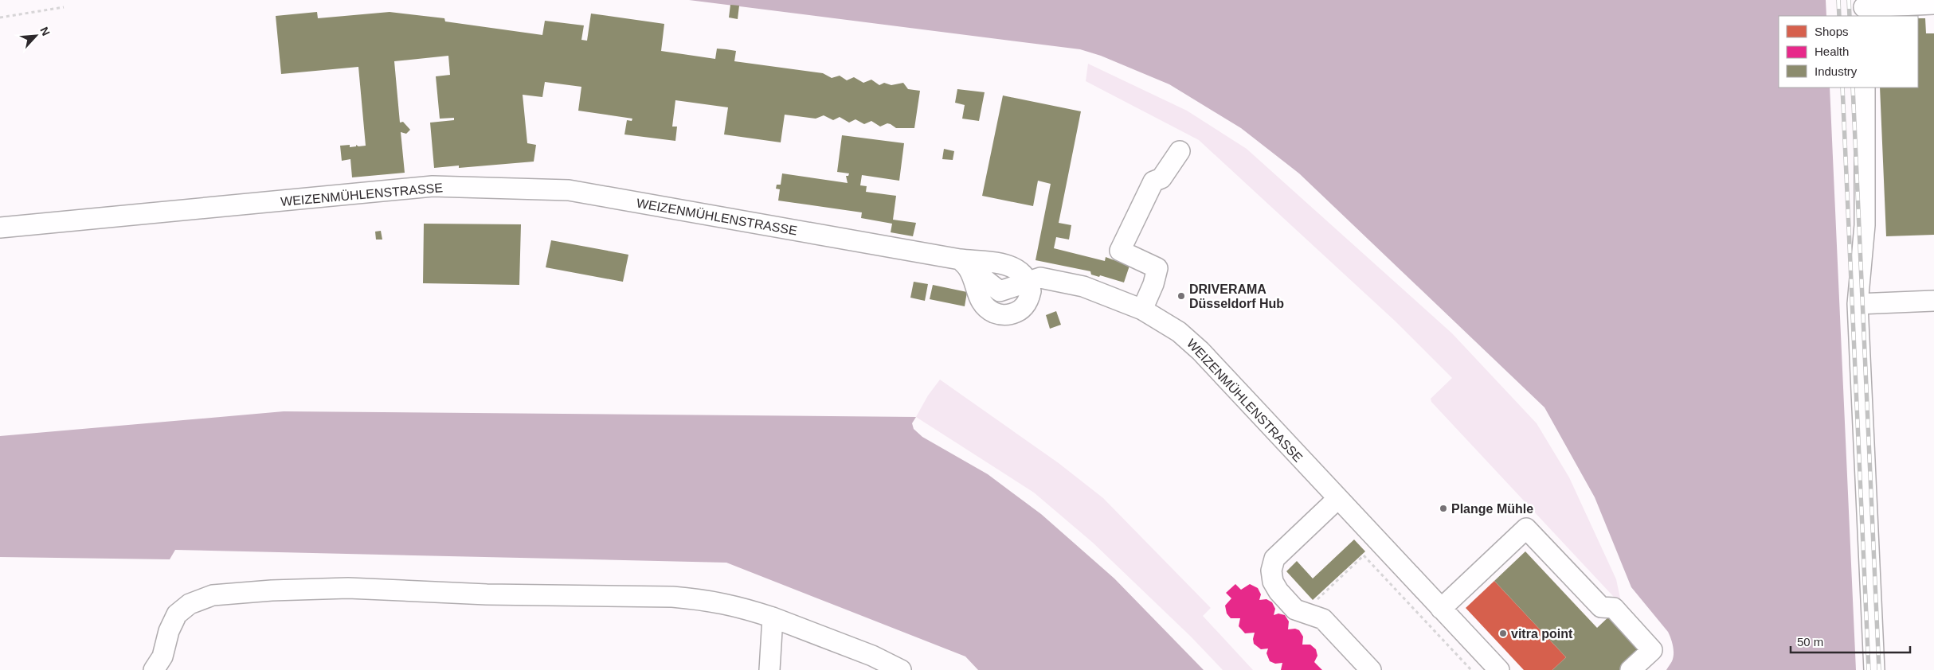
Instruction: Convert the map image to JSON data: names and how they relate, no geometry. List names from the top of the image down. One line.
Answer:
{"streets":{"street":["WEIZENMÜHLENSTRASSE"]},"places":["DRIVERAMA Düsseldorf Hub","Plange Mühle","vitra point"],"legend":["Shops","Health","Industry"],"scale_bar":"50 m","north":"top right"}
